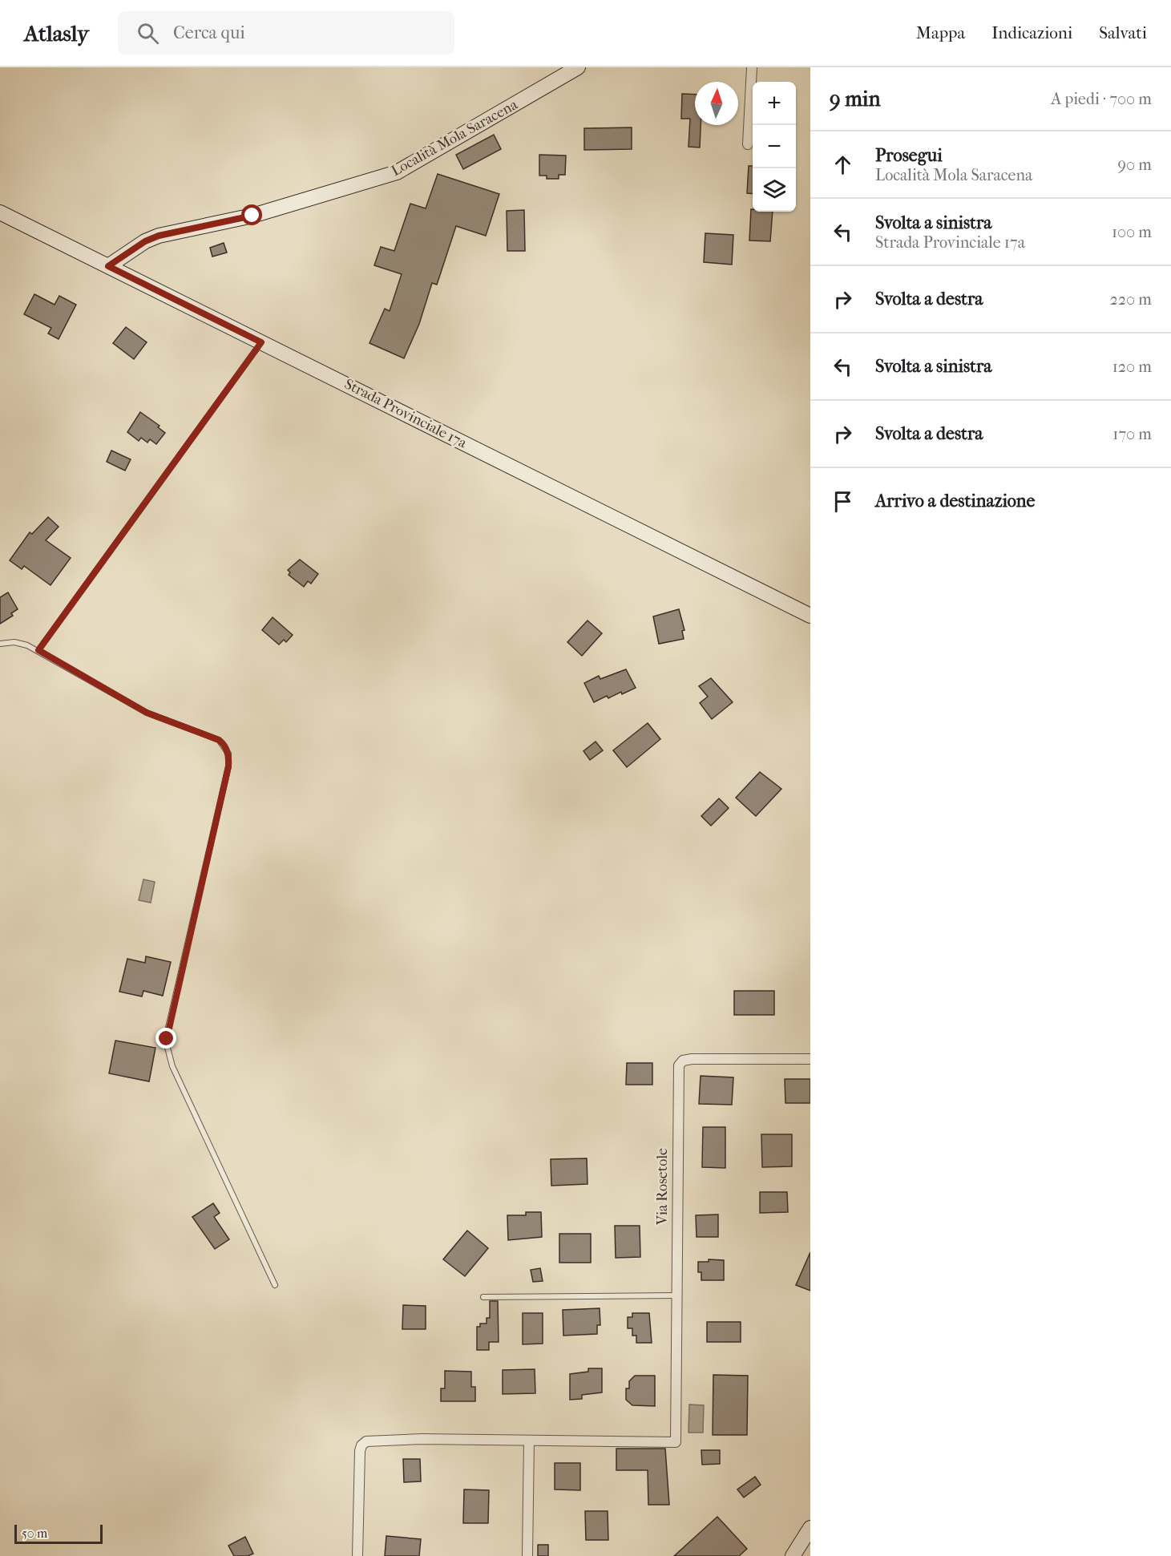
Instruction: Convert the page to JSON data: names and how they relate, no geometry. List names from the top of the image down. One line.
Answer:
{"streets":{"main road":["Località Mola Saracena","Strada Provinciale 17a"],"street":["Via Rosetole"]},"crossings":[["Località Mola Saracena","Strada Provinciale 17a"]],"scale_bar":"50 m","north":"top","page":{"header":"Atlasly","search":"Cerca qui","nav":["Mappa","Indicazioni","Salvati"],"heading":["9 min","A piedi · 700 m"],"map_buttons":["+","−"],"list":[["Prosegui","Località Mola Saracena","90 m"],["Svolta a sinistra","Strada Provinciale 17a","100 m"],["Svolta a destra","220 m"],["Svolta a sinistra","120 m"],["Svolta a destra","170 m"],"Arrivo a destinazione"],"scale":"50 m"}}
